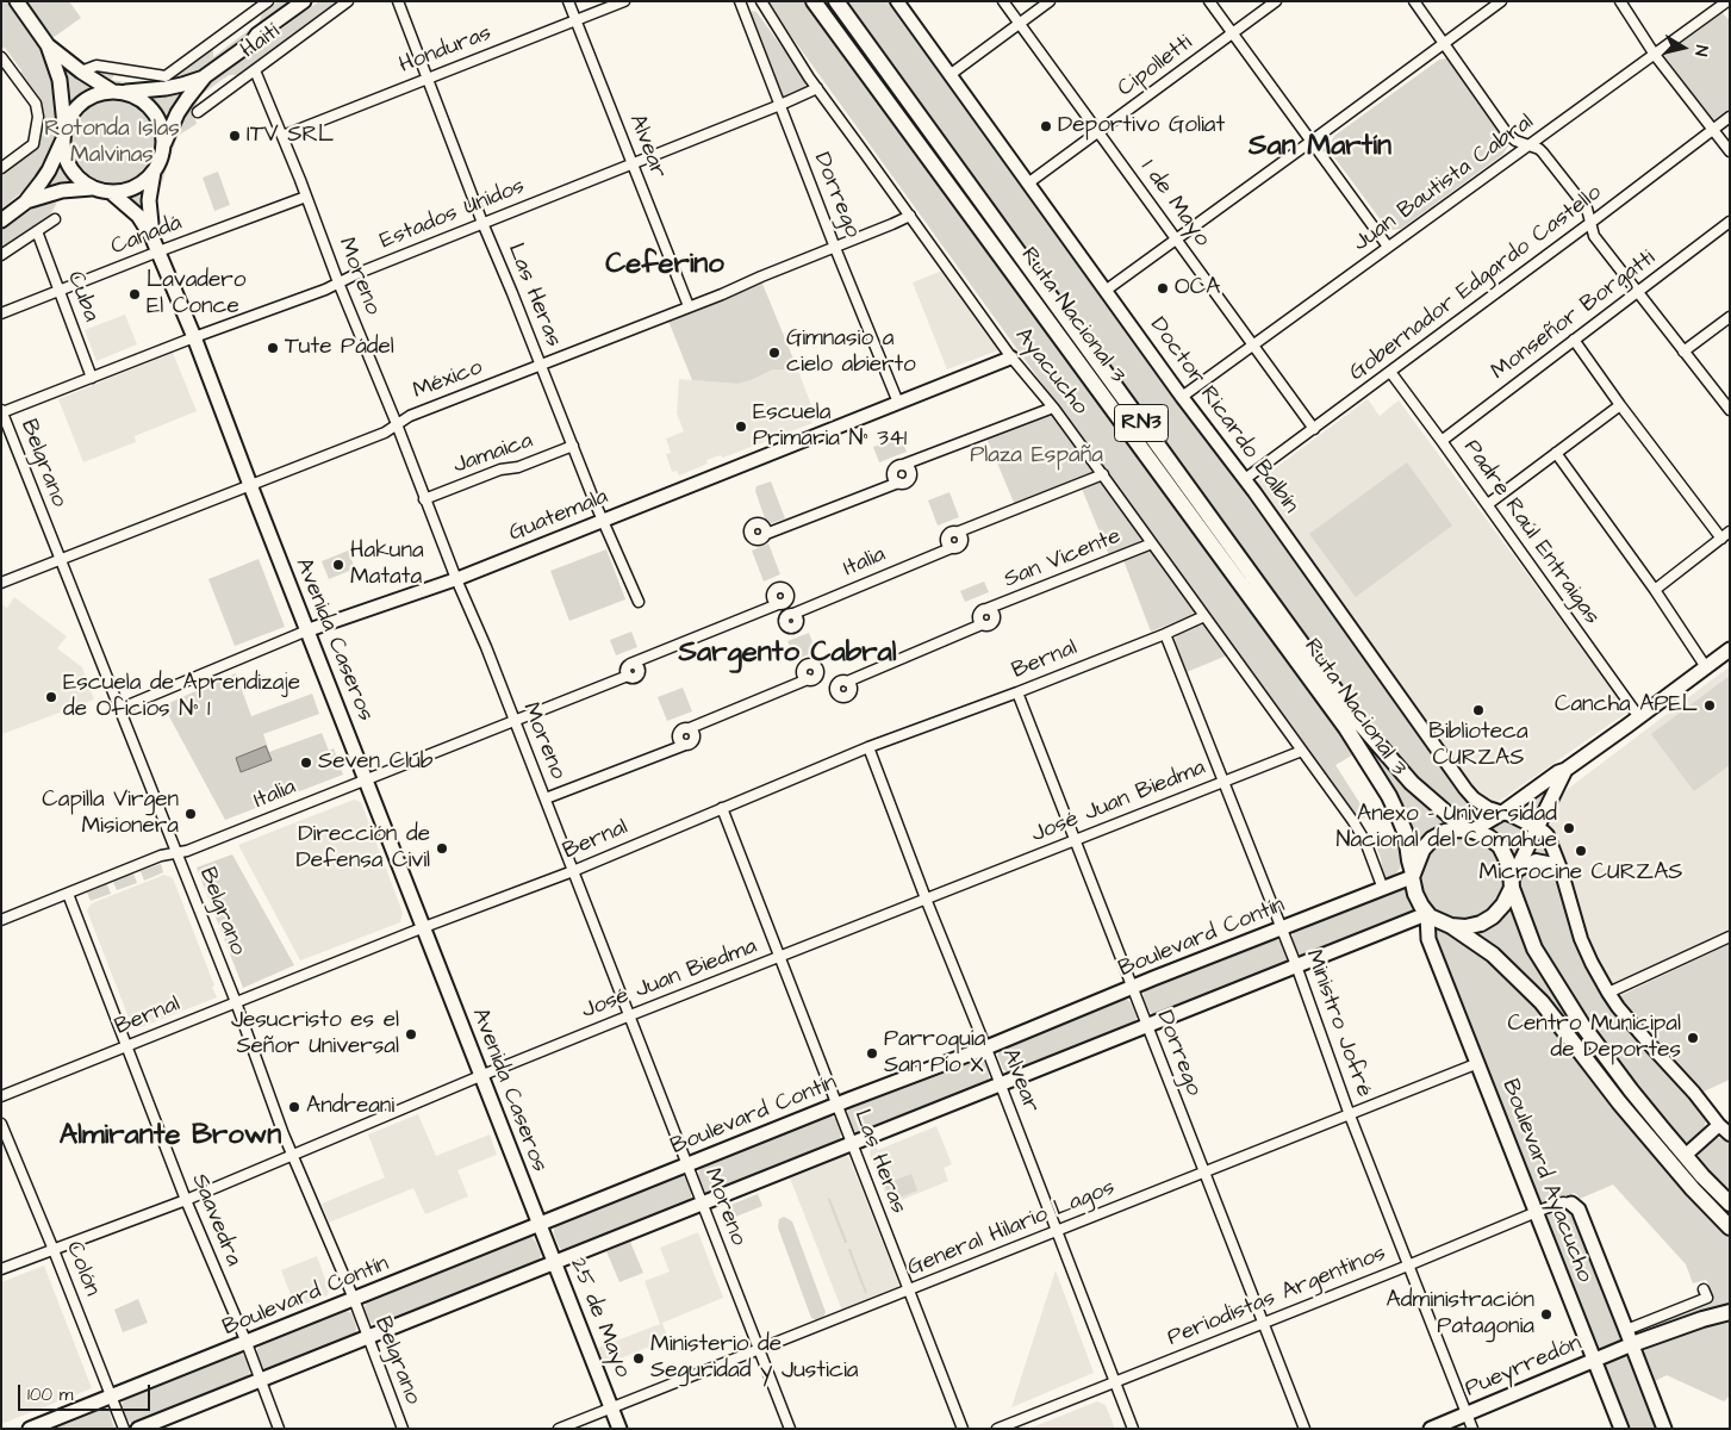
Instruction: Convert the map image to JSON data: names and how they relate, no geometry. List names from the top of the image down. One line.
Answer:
{"streets":{"highway":["Ruta Nacional 3","RN3"],"main road":["Avenida Caseros","Boulevard Contín","Boulevard Ayacucho","25 de Mayo","Pueyrredón"],"street":["Haití","Honduras","Cipolletti","Alvear","Juan Bautista Cabral","Dorrego","1 de Mayo","Estados Unidos","Canadá","Moreno","Gobernador Edgardo Castello","Las Heras","Cuba","Monseñor Borgatti","Ayacucho","México","Doctor Ricardo Balbín","Jamaica","Belgrano","Guatemala","Padre Raúl Entraigas","San Vicente","Italia","Bernal","José Juan Biedma","Ministro Jofré","Saavedra","General Hilario Lagos","Colón","Periodistas Argentinos"]},"crossings":[["Haití","Moreno"],["Honduras","Alvear"],["Honduras","Moreno"],["Honduras","Las Heras"],["Cipolletti","1 de Mayo"],["Cipolletti","Doctor Ricardo Balbín"],["Alvear","Estados Unidos"],["Alvear","México"],["Alvear","Bernal"],["Alvear","José Juan Biedma"],["Alvear","Boulevard Contín"],["Alvear","General Hilario Lagos"],["Alvear","Periodistas Argentinos"],["Juan Bautista Cabral","1 de Mayo"],["Juan Bautista Cabral","Doctor Ricardo Balbín"],["Dorrego","Estados Unidos"],["Dorrego","México"],["Dorrego","Guatemala"],["Dorrego","Bernal"],["Dorrego","José Juan Biedma"],["Dorrego","Boulevard Contín"],["Dorrego","General Hilario Lagos"],["Dorrego","Periodistas Argentinos"],["1 de Mayo","Gobernador Edgardo Castello"],["Estados Unidos","Moreno"],["Estados Unidos","Las Heras"],["Estados Unidos","Cuba"],["Estados Unidos","Ayacucho"],["Estados Unidos","Belgrano"],["Estados Unidos","Avenida Caseros"],["Canadá","Moreno"],["Canadá","Cuba"],["Canadá","Avenida Caseros"],["Moreno","México"],["Moreno","Jamaica"],["Moreno","Guatemala"],["Moreno","Italia"],["Moreno","Bernal"],["Moreno","José Juan Biedma"],["Moreno","Boulevard Contín"],["Moreno","General Hilario Lagos"],["Gobernador Edgardo Castello","Doctor Ricardo Balbín"],["Gobernador Edgardo Castello","Padre Raúl Entraigas"],["Las Heras","México"],["Las Heras","Jamaica"],["Las Heras","Guatemala"],["Las Heras","Bernal"],["Las Heras","José Juan Biedma"],["Las Heras","Boulevard Contín"],["Las Heras","General Hilario Lagos"],["Ruta Nacional 3","RN3"],["Ruta Nacional 3","Boulevard Contín"],["Ruta Nacional 3","Boulevard Ayacucho"],["Monseñor Borgatti","Padre Raúl Entraigas"],["Ayacucho","México"],["Ayacucho","Guatemala"],["Ayacucho","San Vicente"],["Ayacucho","Italia"],["Ayacucho","Bernal"],["Ayacucho","José Juan Biedma"],["Ayacucho","Boulevard Contín"],["México","Belgrano"],["México","Avenida Caseros"],["RN3","Boulevard Contín"],["RN3","Boulevard Ayacucho"],["Belgrano","Guatemala"],["Belgrano","Italia"],["Belgrano","Bernal"],["Belgrano","José Juan Biedma"],["Belgrano","Boulevard Contín"],["Guatemala","Avenida Caseros"],["Italia","Avenida Caseros"],["Italia","Saavedra"],["Avenida Caseros","Bernal"],["Avenida Caseros","José Juan Biedma"],["Avenida Caseros","Boulevard Contín"],["Avenida Caseros","25 de Mayo"],["Bernal","Ministro Jofré"],["Bernal","Saavedra"],["José Juan Biedma","Ministro Jofré"],["José Juan Biedma","Saavedra"],["José Juan Biedma","Colón"],["Boulevard Contín","Ministro Jofré"],["Boulevard Contín","Boulevard Ayacucho"],["Boulevard Contín","Saavedra"],["Boulevard Contín","Colón"],["Boulevard Contín","25 de Mayo"],["Ministro Jofré","General Hilario Lagos"],["Ministro Jofré","Periodistas Argentinos"],["Ministro Jofré","Pueyrredón"],["Boulevard Ayacucho","General Hilario Lagos"],["Boulevard Ayacucho","Periodistas Argentinos"],["Boulevard Ayacucho","Pueyrredón"],["General Hilario Lagos","25 de Mayo"]],"districts":["San Martín","Ceferino","Sargento Cabral","Almirante Brown"],"parks":["Rotonda Islas Malvinas","Plaza España"],"places":["Deportivo Goliat","ITV SRL","OCA","Lavadero El Conce","Tute Pádel","Gimnasio a cielo abierto","Escuela Primaria N° 341","Hakuna Matata","Escuela de Aprendizaje de Oficios N° 1","Cancha APEL","Biblioteca CURZAS","Seven Club","Capilla Virgen Misionera","Anexo - Universidad Nacional del Comahue","Dirección de Defensa Civil","Microcine CURZAS","Jesucristo es el Señor Universal","Centro Municipal de Deportes","Parroquia San Pío X","Andreani","Administración Patagonia","Ministerio de Seguridad y Justicia"],"scale_bar":"100 m","north":"right"}
